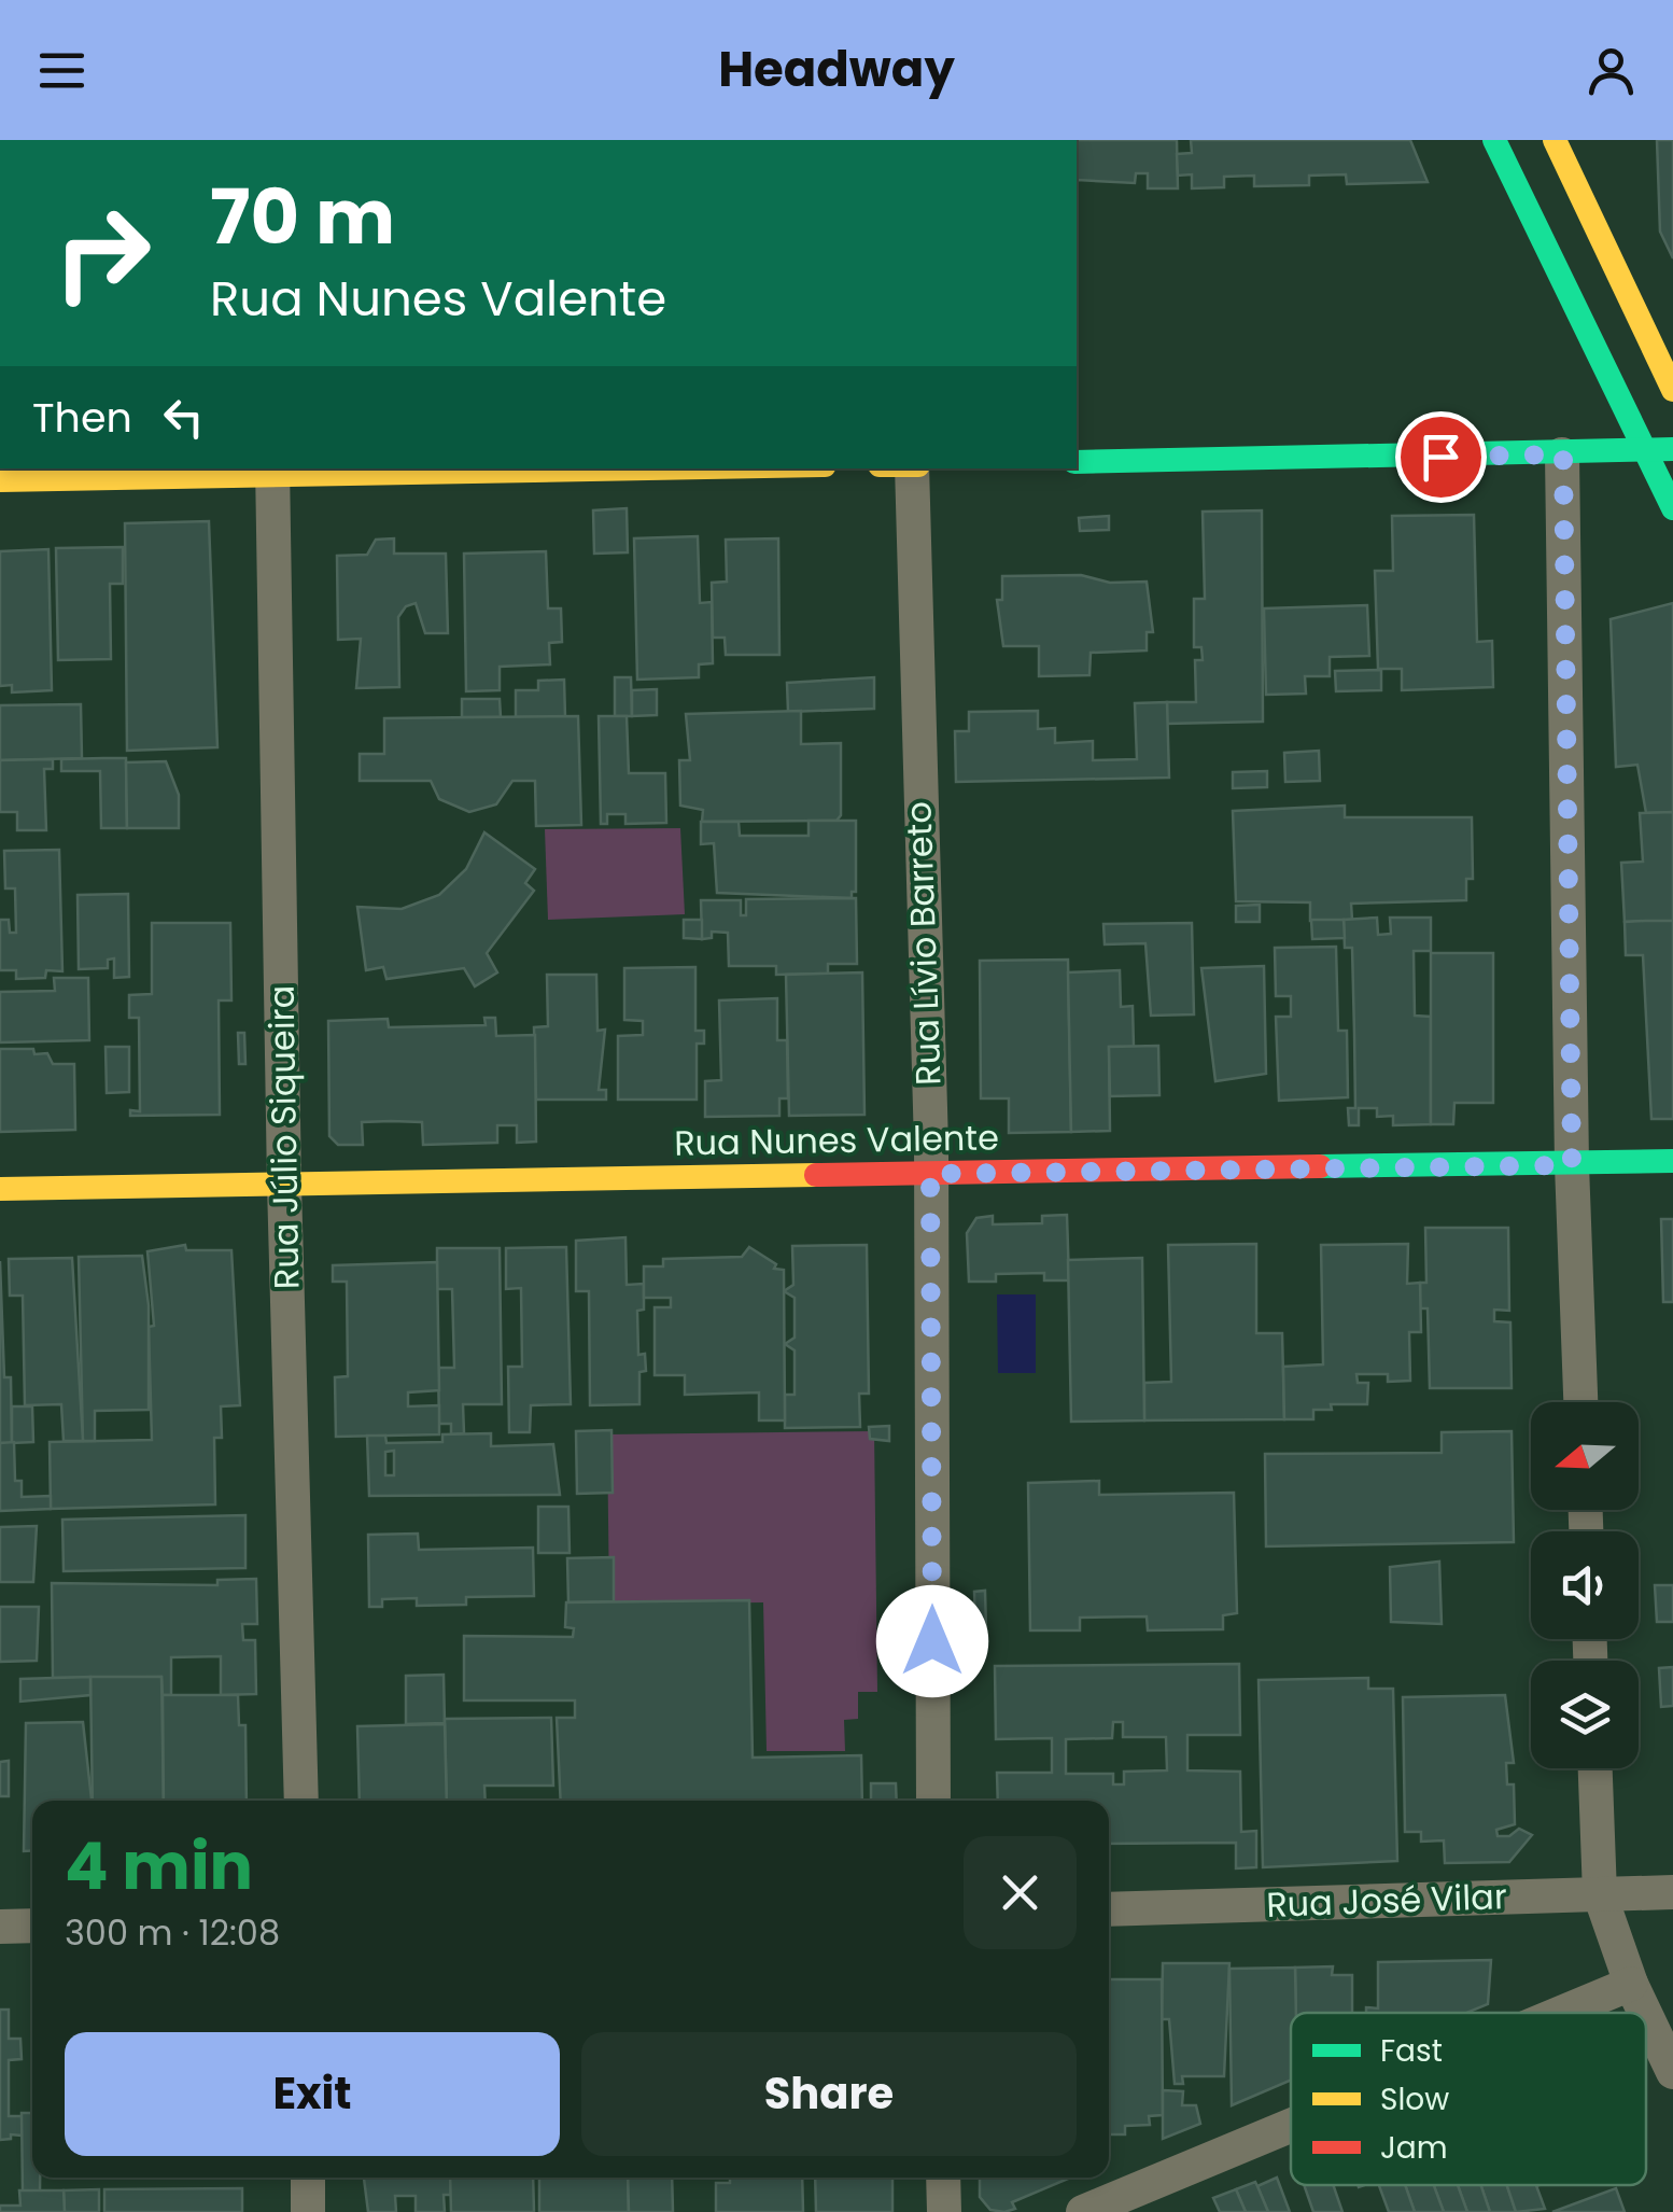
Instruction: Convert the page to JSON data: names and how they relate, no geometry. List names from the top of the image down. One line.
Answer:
{"streets":{"street":["Rua Lívio Barreto","Rua Júlio Siqueira","Rua Nunes Valente","Rua José Vilar"]},"crossings":[["Rua Lívio Barreto","Rua Nunes Valente"],["Rua Júlio Siqueira","Rua Nunes Valente"]],"legend":["Fast","Slow","Jam"],"north":"left","page":{"header":"Headway","turn":["70 m","Rua Nunes Valente"],"then":"Then","heading":["4 min","300 m · 12:08"],"buttons":["Exit","Share"]}}
